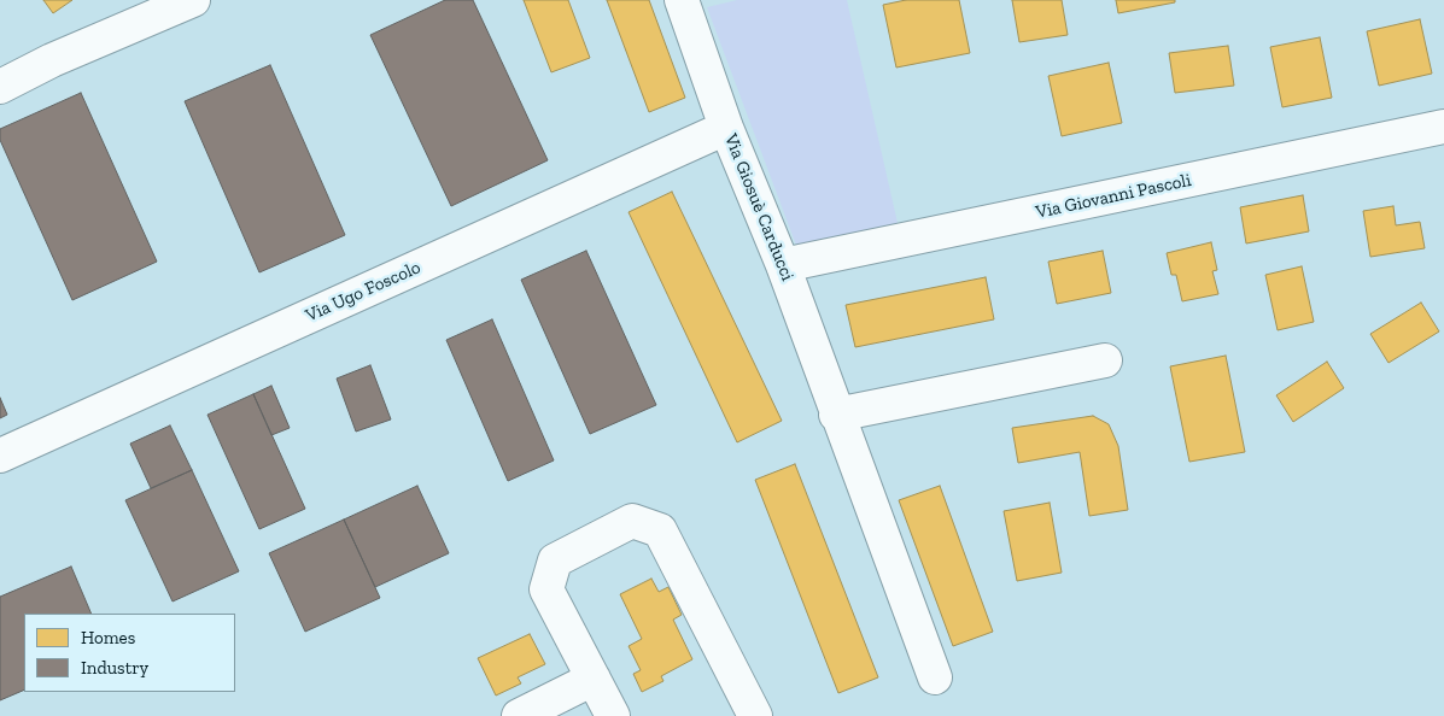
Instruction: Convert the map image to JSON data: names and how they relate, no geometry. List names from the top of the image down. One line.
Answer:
{"streets":{"street":["Via Giovanni Pascoli","Via Giosuè Carducci","Via Ugo Foscolo"]},"crossings":[["Via Giovanni Pascoli","Via Giosuè Carducci"],["Via Giosuè Carducci","Via Ugo Foscolo"]],"legend":["Homes","Industry"]}
